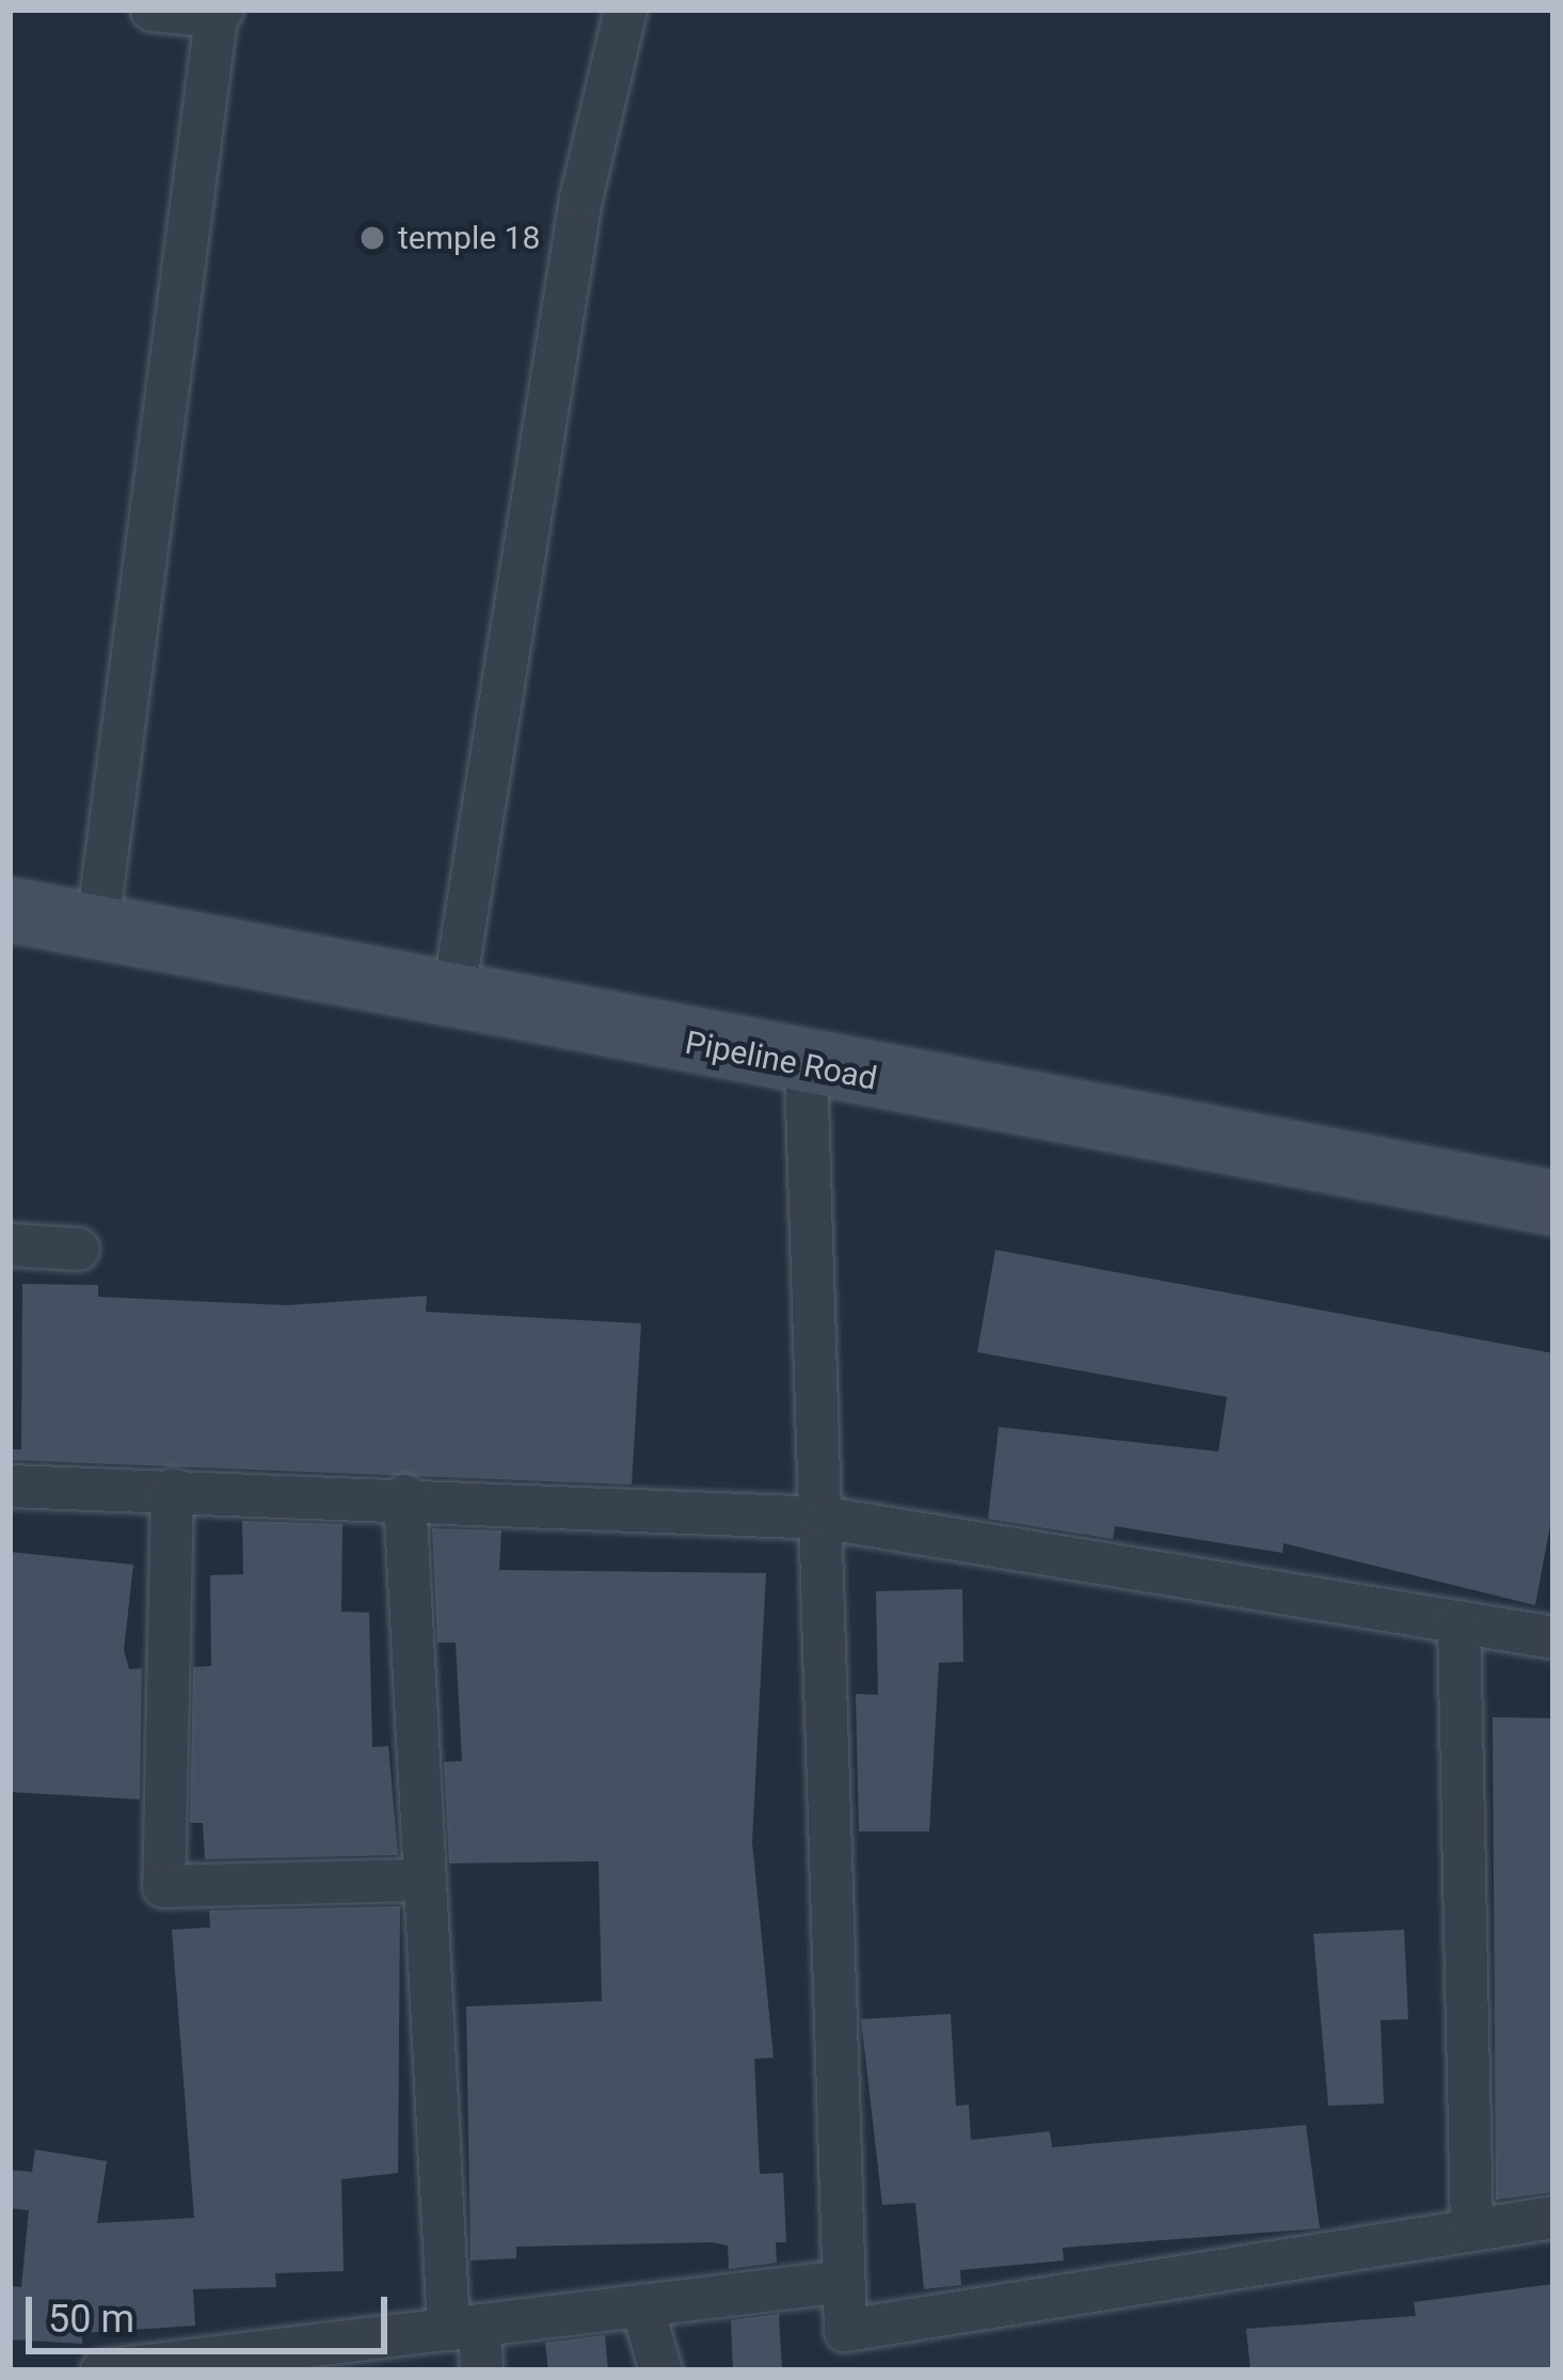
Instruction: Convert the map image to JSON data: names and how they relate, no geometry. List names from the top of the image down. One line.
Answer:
{"streets":{"main road":["Pipeline Road"]},"places":["temple 18"],"scale_bar":"50 m"}
